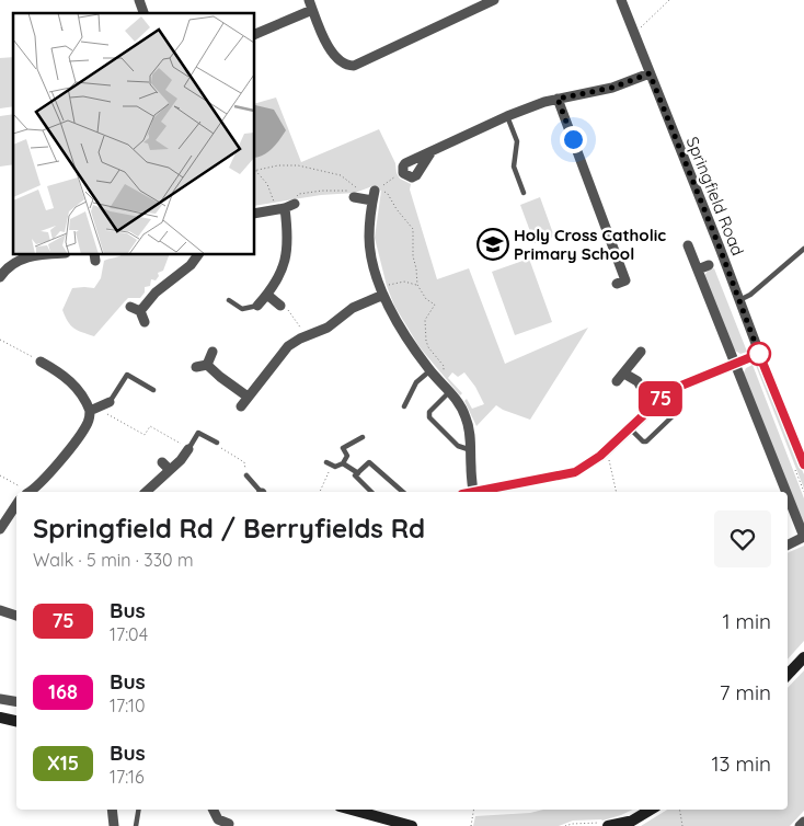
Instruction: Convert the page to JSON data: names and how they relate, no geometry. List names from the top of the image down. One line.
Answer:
{"streets":{"street":["Springfield Road"]},"places":{"school or university":["Holy Cross Catholic Primary School"]},"lines":["bus line 75"],"page":{"on_map":"75","heading":["Springfield Rd / Berryfields Rd","Walk · 5 min · 330 m"],"list":[{"mark":"75","name":"Bus","note":"17:04","value":"1 min"},{"mark":"168","name":"Bus","note":"17:10","value":"7 min"},{"mark":"X15","name":"Bus","note":"17:16","value":"13 min"}]}}
